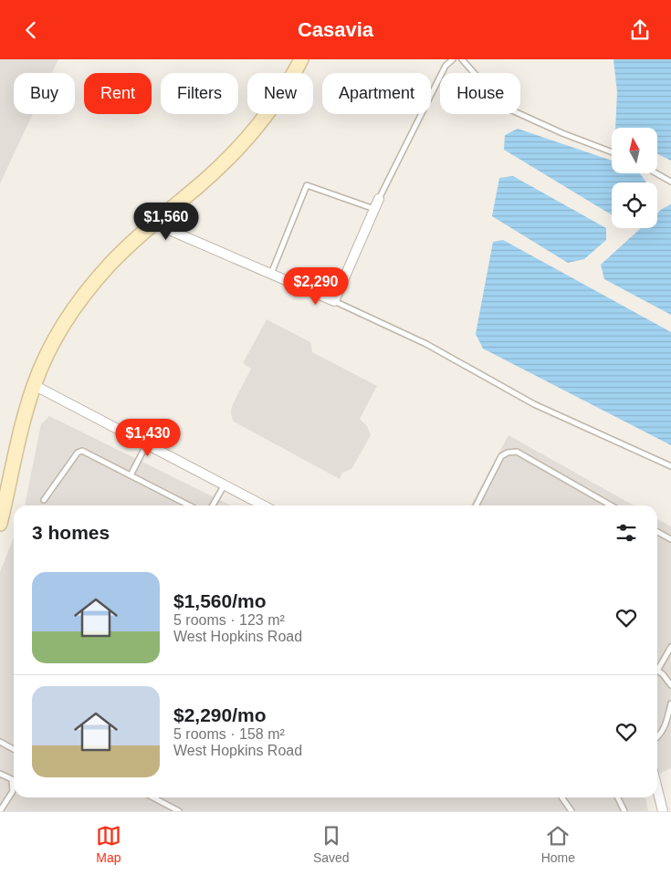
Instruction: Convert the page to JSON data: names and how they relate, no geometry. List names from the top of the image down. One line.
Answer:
{"north":"top","page":{"header":"Casavia","chip":["Buy","Rent","Filters","New","Apartment","House"],"price":["$1,560","$2,290","$1,430"],"heading":"3 homes","list":[{"name":"$1,560/mo","note":"5 rooms · 123 m² · West Hopkins Road"},{"name":"$2,290/mo","note":"5 rooms · 158 m² · West Hopkins Road"}],"tabs":["Map","Saved","Home"]}}
